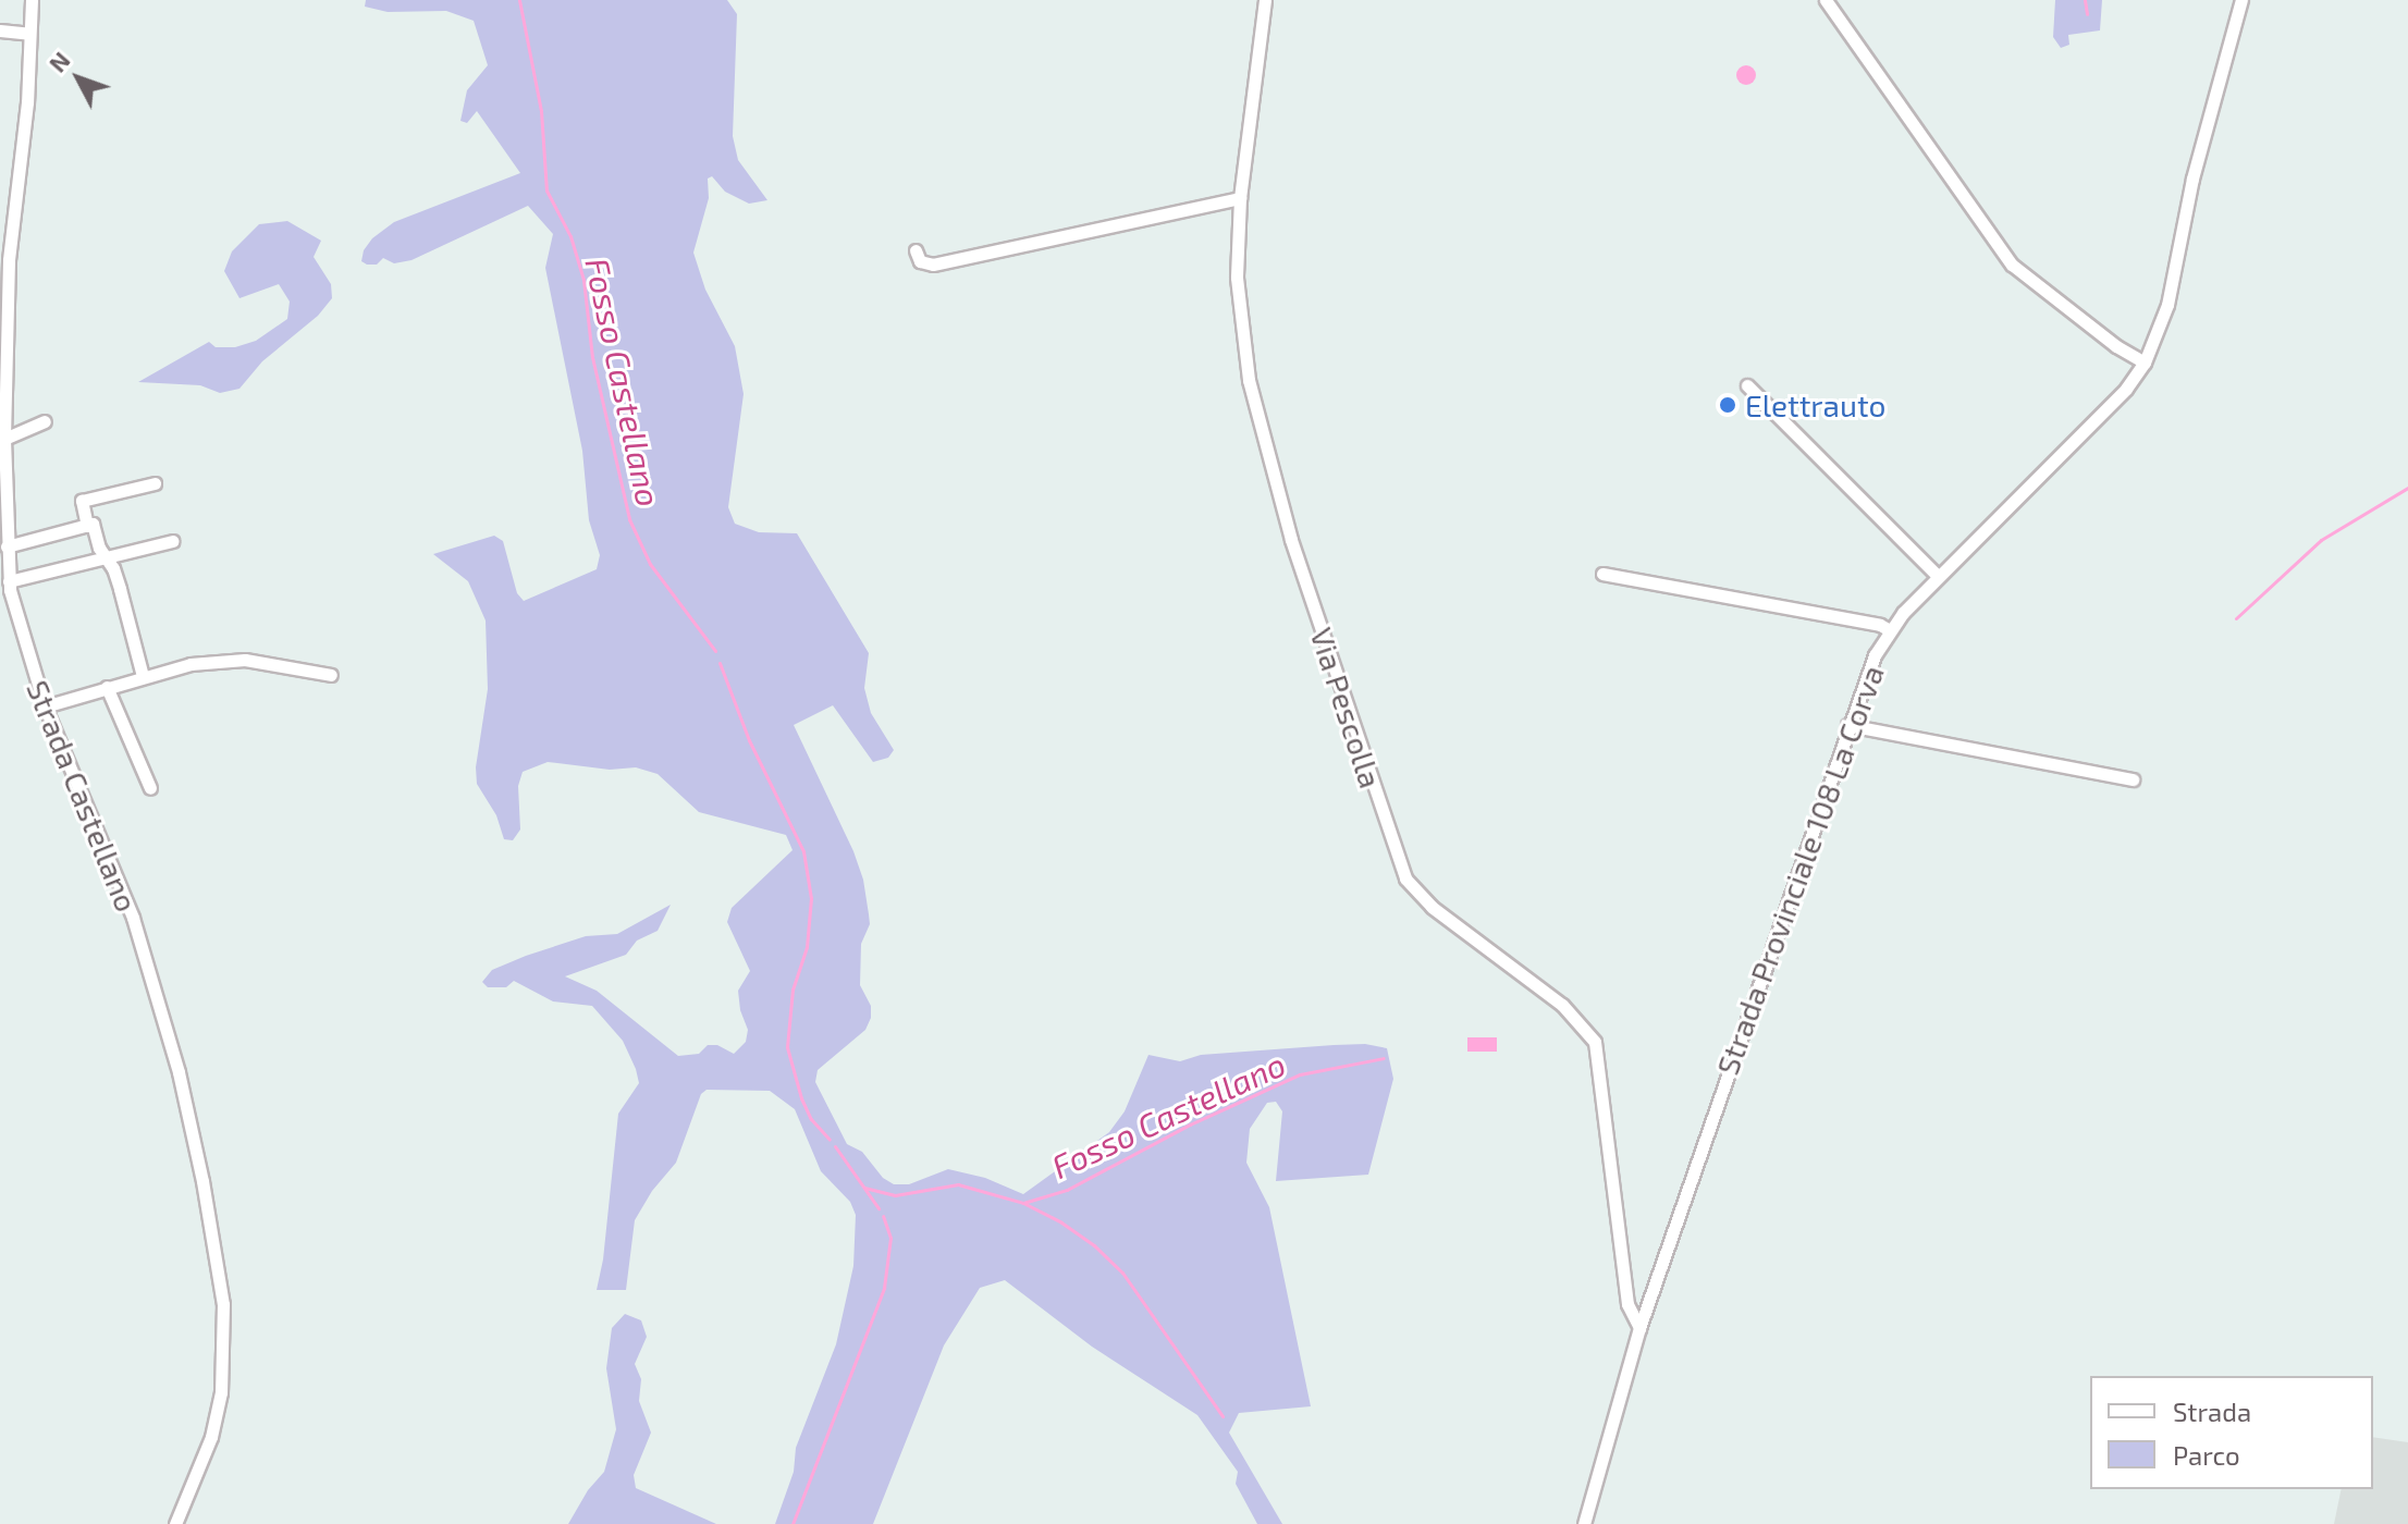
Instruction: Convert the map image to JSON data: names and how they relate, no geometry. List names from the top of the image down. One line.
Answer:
{"streets":{"street":["Via Pescolla","Strada Castellano","Strada Provinciale 108 La Corva"]},"crossings":[["Via Pescolla","Strada Provinciale 108 La Corva"]],"water":["Fosso Castellano"],"places":["Elettrauto"],"legend":["Strada","Parco"],"north":"top left"}
